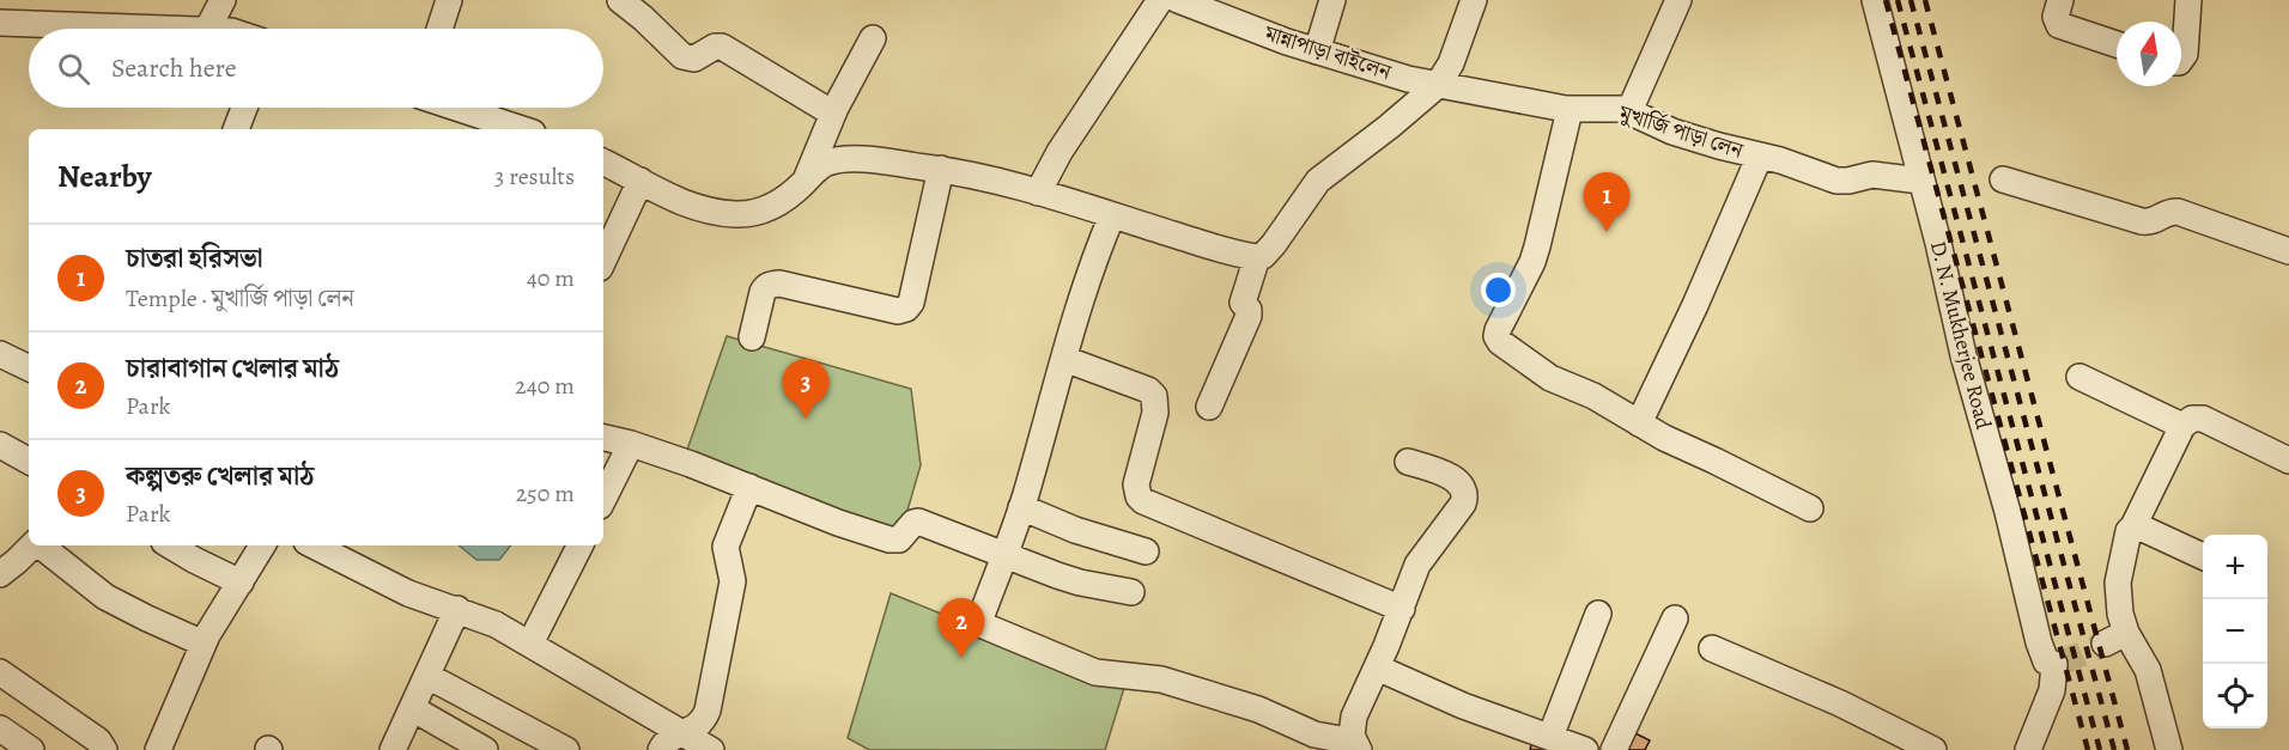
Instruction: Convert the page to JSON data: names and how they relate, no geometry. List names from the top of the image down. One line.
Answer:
{"streets":{"street":["মান্নাপাড়া বাইলেন","মুখার্জি পাড়া লেন","D. N. Mukherjee Road"]},"crossings":[["মান্নাপাড়া বাইলেন","মুখার্জি পাড়া লেন"],["মুখার্জি পাড়া লেন","D. N. Mukherjee Road"]],"north":"top","page":{"search":"Search here","heading":["Nearby","3 results"],"pins":["1","3","2"],"list":[{"mark":"1","name":"চাতরা হরিসভা","note":"Temple · মুখার্জি পাড়া লেন","value":"40 m"},{"mark":"2","name":"চারাবাগান খেলার মাঠ","note":"Park","value":"240 m"},{"mark":"3","name":"কল্পতরু খেলার মাঠ","note":"Park","value":"250 m"}],"map_buttons":["+","−"]}}
